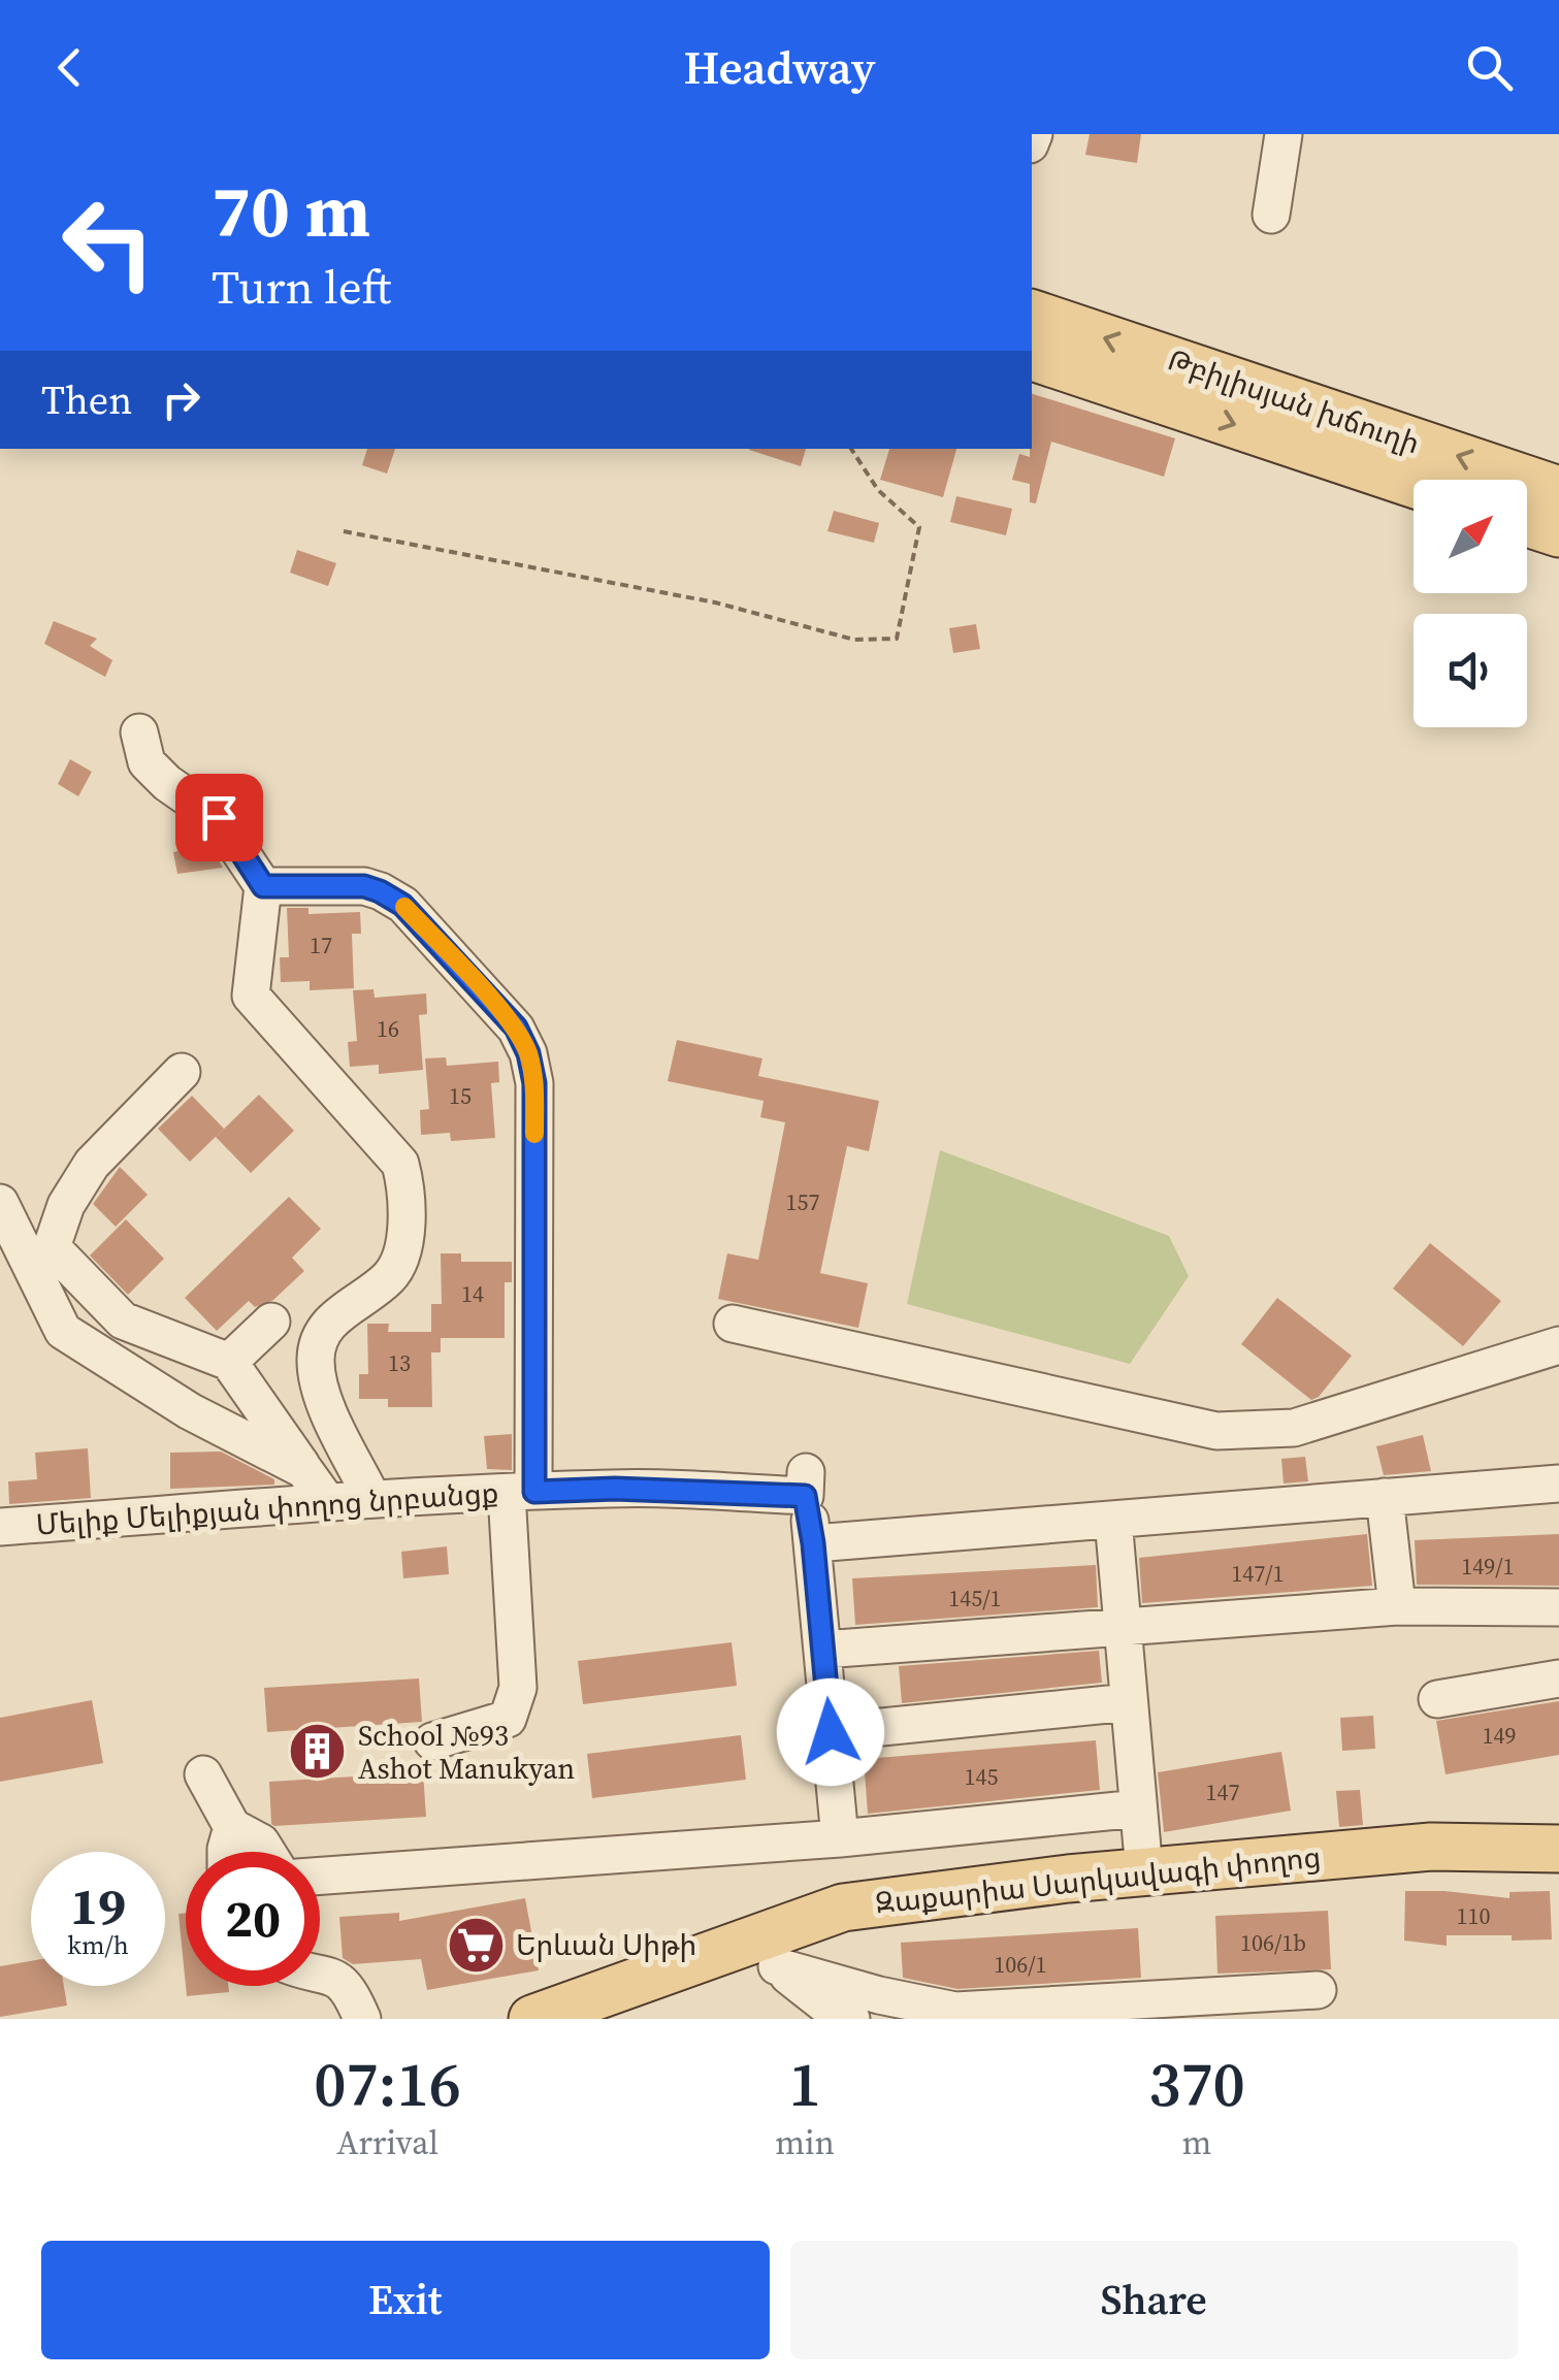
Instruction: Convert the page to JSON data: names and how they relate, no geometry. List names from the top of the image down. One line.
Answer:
{"streets":{"main road":["Թբիլիսյան խճուղի","Զաքարիա Սարկավագի փողոց"],"street":["Մելիք Մելիքյան փողոց նրբանցք"]},"places":{"building":["School №93 Ashot Manukyan"],"supermarket":["Երևան Սիթի"]},"house_numbers":["17","16","15","157","14","13","149/1","147/1","145/1","149","145","147","110","106/1b","106/1"],"north":"top right","page":{"header":"Headway","turn":["70 m","Turn left"],"then":"Then","speed":"19 km/h","limit":"20","eta":["07:16","Arrival","1","min","370","m"],"buttons":["Exit","Share"]}}
